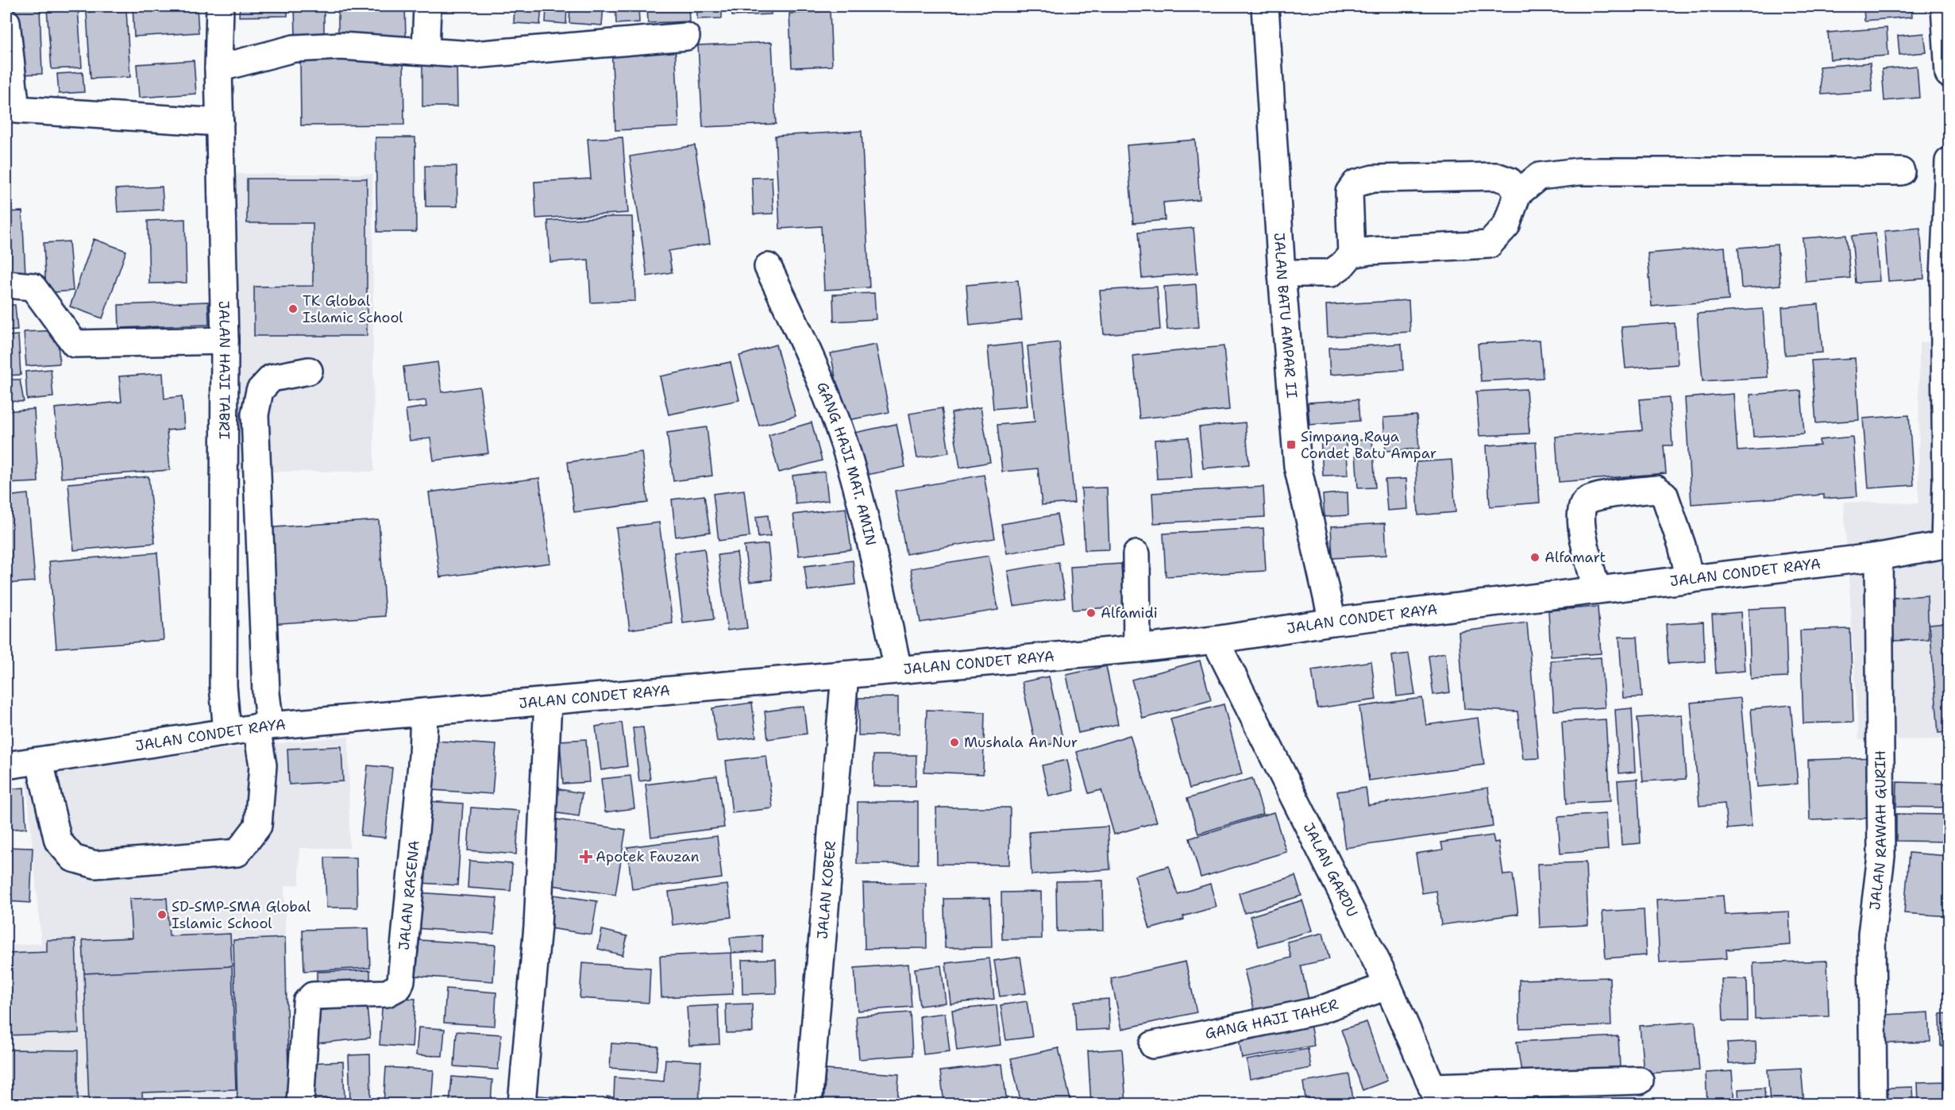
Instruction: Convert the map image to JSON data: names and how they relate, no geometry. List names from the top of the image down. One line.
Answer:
{"streets":{"street":["JALAN BATU AMPAR II","JALAN HAJI TABRI","GANG HAJI MAT. AMIN","JALAN CONDET RAYA","JALAN RAWAH GURIH","JALAN GARDU","JALAN KOBER","JALAN RASENA","GANG HAJI TAHER"]},"crossings":[["JALAN BATU AMPAR II","JALAN CONDET RAYA"],["JALAN HAJI TABRI","JALAN CONDET RAYA"],["GANG HAJI MAT. AMIN","JALAN CONDET RAYA"],["JALAN CONDET RAYA","JALAN RAWAH GURIH"],["JALAN CONDET RAYA","JALAN GARDU"],["JALAN CONDET RAYA","JALAN KOBER"],["JALAN CONDET RAYA","JALAN RASENA"],["JALAN GARDU","GANG HAJI TAHER"]],"places":{"other":["TK Global Islamic School","Alfamart","Alfamidi","Mushala An Nur","SD-SMP-SMA Global Islamic School"],"transit":["Simpang Raya Condet Batu Ampar"],"health":["Apotek Fauzan"]}}
